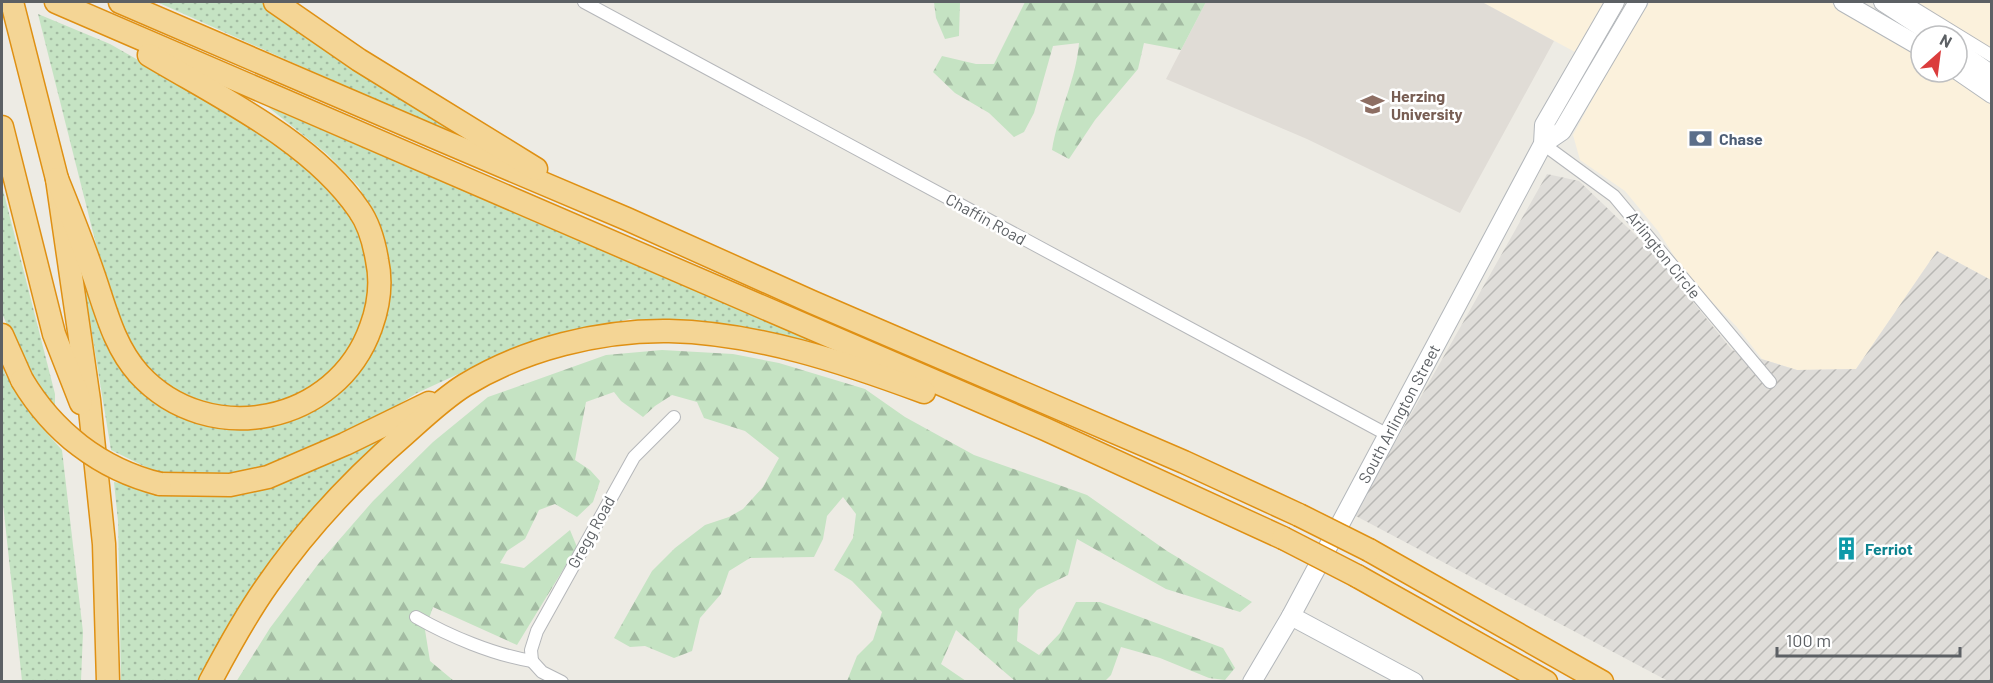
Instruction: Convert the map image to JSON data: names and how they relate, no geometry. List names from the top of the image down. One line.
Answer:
{"streets":{"main road":["South Arlington Street"],"street":["Chaffin Road","Arlington Circle","Gregg Road"]},"crossings":[["Chaffin Road","South Arlington Street"],["Arlington Circle","South Arlington Street"]],"places":{"school or university":["Herzing University"],"bank":["Chase"],"building":["Ferriot"]},"scale_bar":"100 m","north":"top right"}
